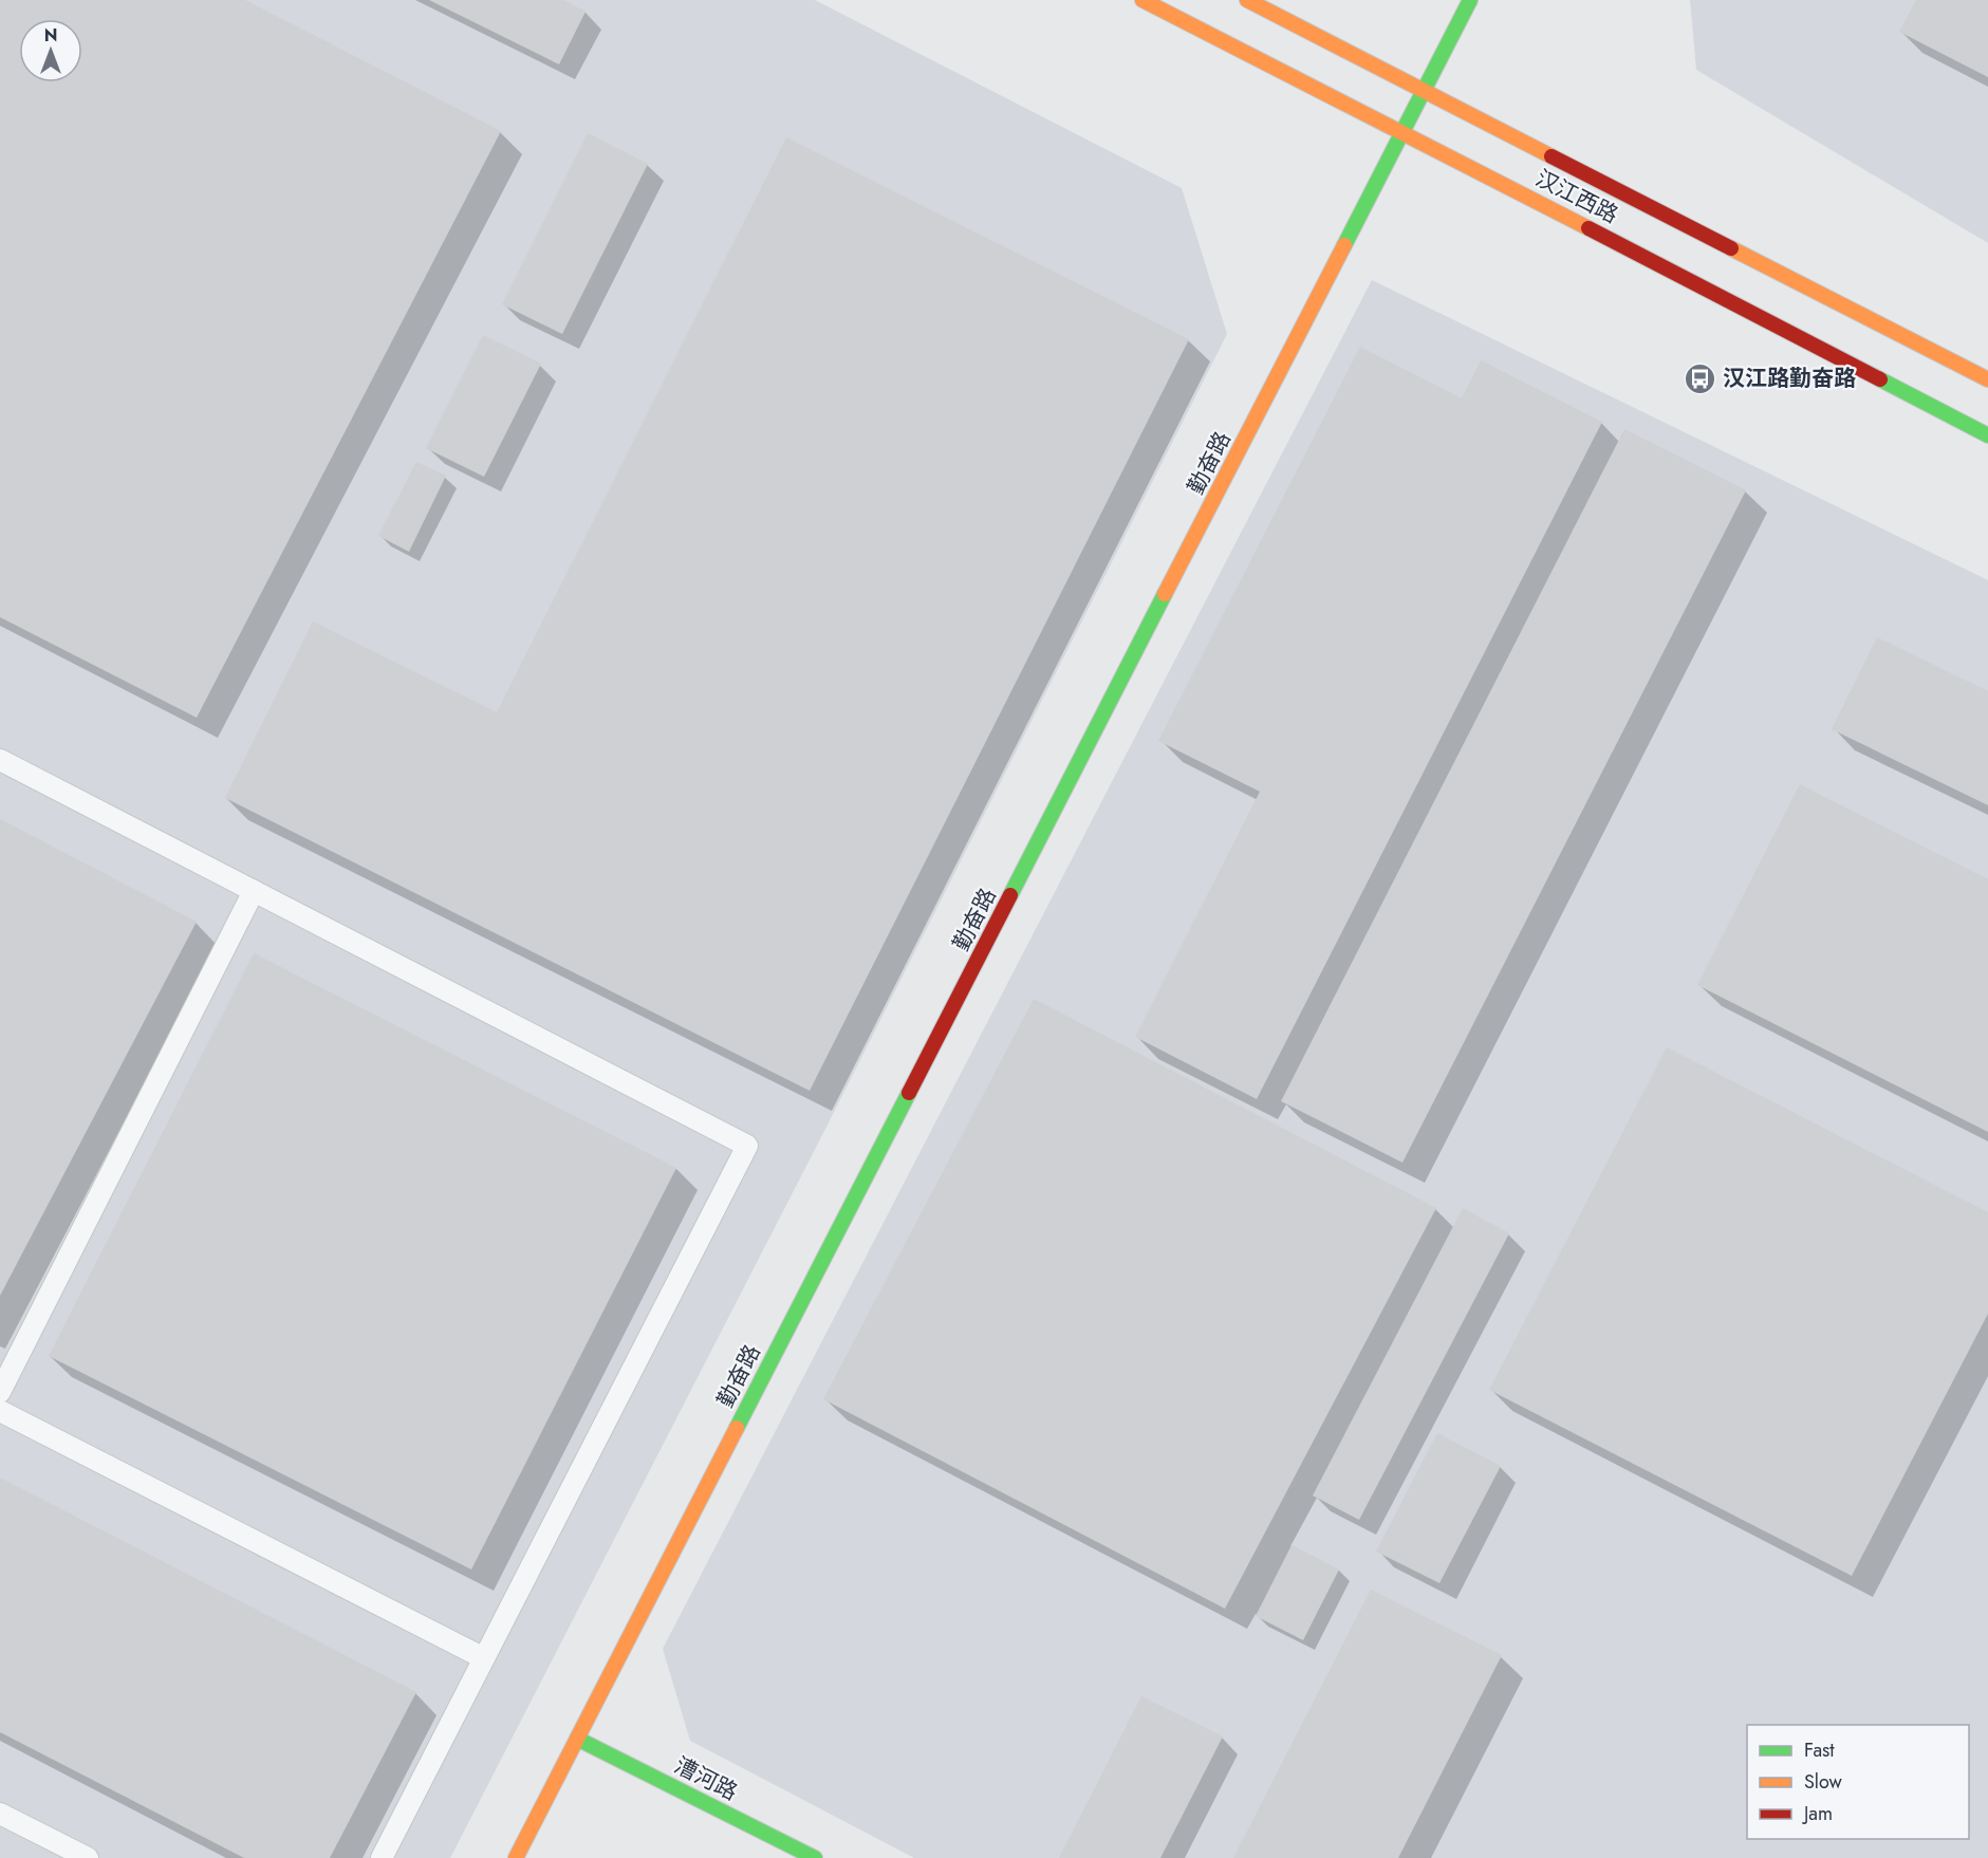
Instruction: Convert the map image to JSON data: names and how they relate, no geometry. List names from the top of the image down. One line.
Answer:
{"streets":{"street":["汉江西路","勤奋路","漕河路"]},"crossings":[["汉江西路","勤奋路"],["勤奋路","漕河路"]],"places":{"bus stop":["汉江路勤奋路"]},"legend":["Fast","Slow","Jam"],"north":"top"}
